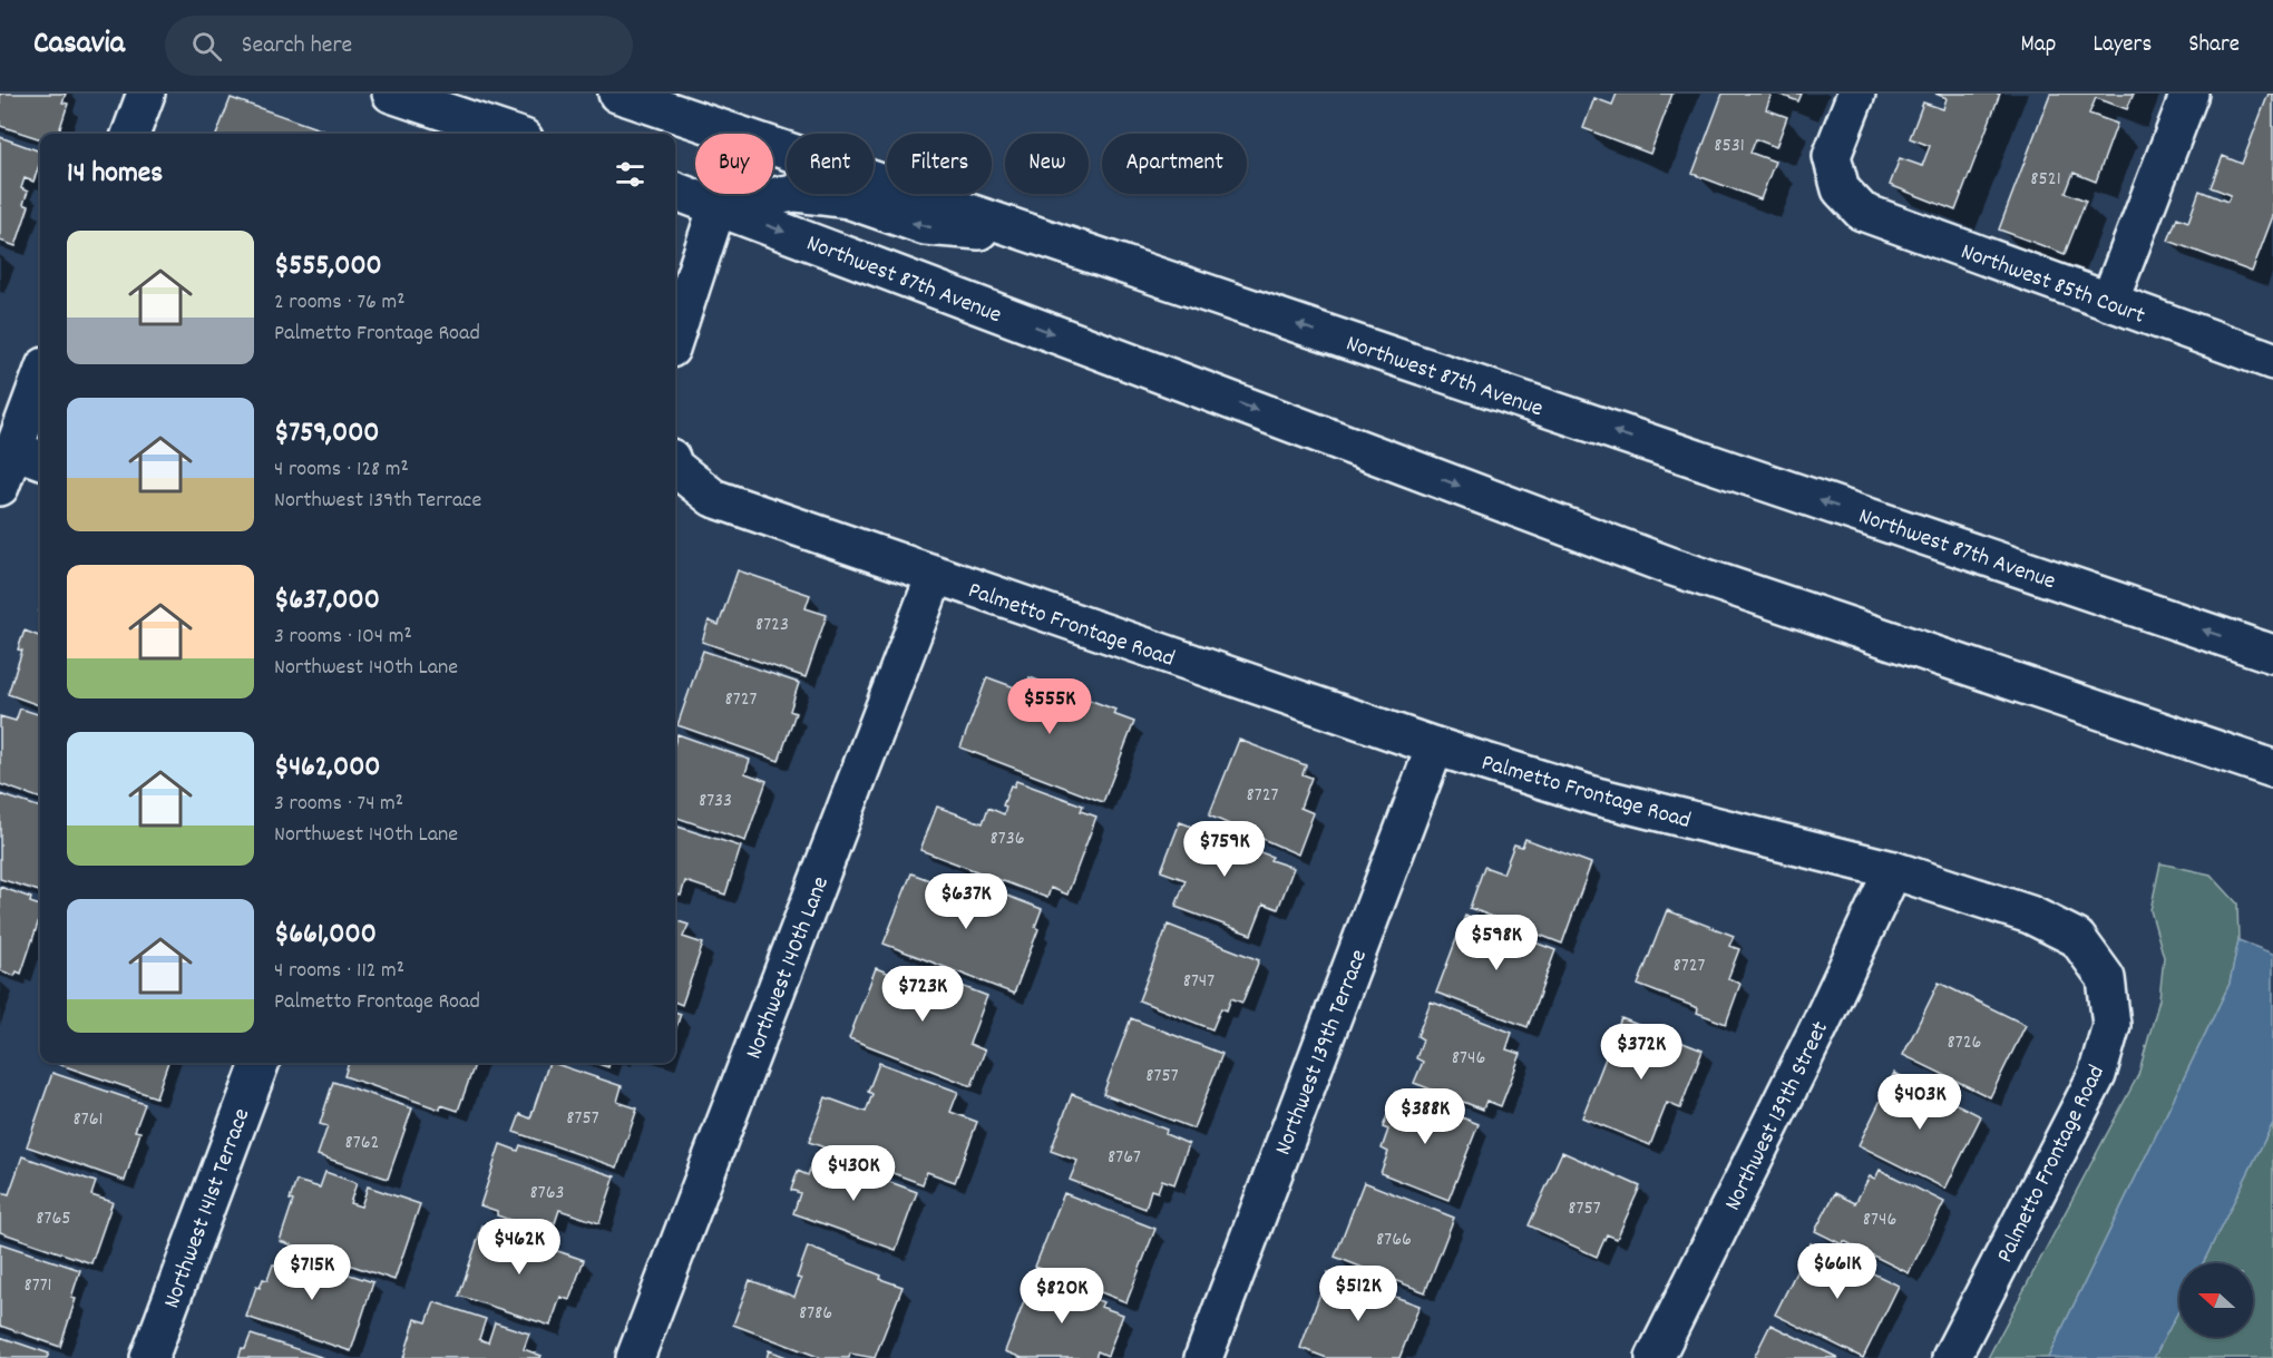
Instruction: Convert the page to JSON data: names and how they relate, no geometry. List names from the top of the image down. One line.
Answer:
{"streets":{"street":["Northwest 87th Avenue","Northwest 85th Court","Palmetto Frontage Road","Northwest 140th Lane","Northwest 139th Terrace","Northwest 139th Street","Northwest 141st Terrace"]},"crossings":[["Palmetto Frontage Road","Northwest 140th Lane"],["Palmetto Frontage Road","Northwest 139th Terrace"],["Palmetto Frontage Road","Northwest 139th Street"]],"house_numbers":["8531","8521","8723","8727","8727","8733","8736","8727","8747","8726","8746","8757","8757","8761","8762","8767","8763","8757","8765","8746","8766","8771","8786"],"north":"left","page":{"header":"Casavia","search":"Search here","nav":["Map","Layers","Share"],"chip":["Buy","Rent","Filters","New","Apartment"],"heading":"14 homes","list":[{"name":"$555,000","note":"2 rooms · 76 m² · Palmetto Frontage Road"},{"name":"$759,000","note":"4 rooms · 128 m² · Northwest 139th Terrace"},{"name":"$637,000","note":"3 rooms · 104 m² · Northwest 140th Lane"},{"name":"$462,000","note":"3 rooms · 74 m² · Northwest 140th Lane"},{"name":"$661,000","note":"4 rooms · 112 m² · Palmetto Frontage Road"}],"price":["$555K","$759K","$637K","$598K","$723K","$372K","$403K","$388K","$430K","$462K","$661K","$715K","$512K","$820K"]}}
